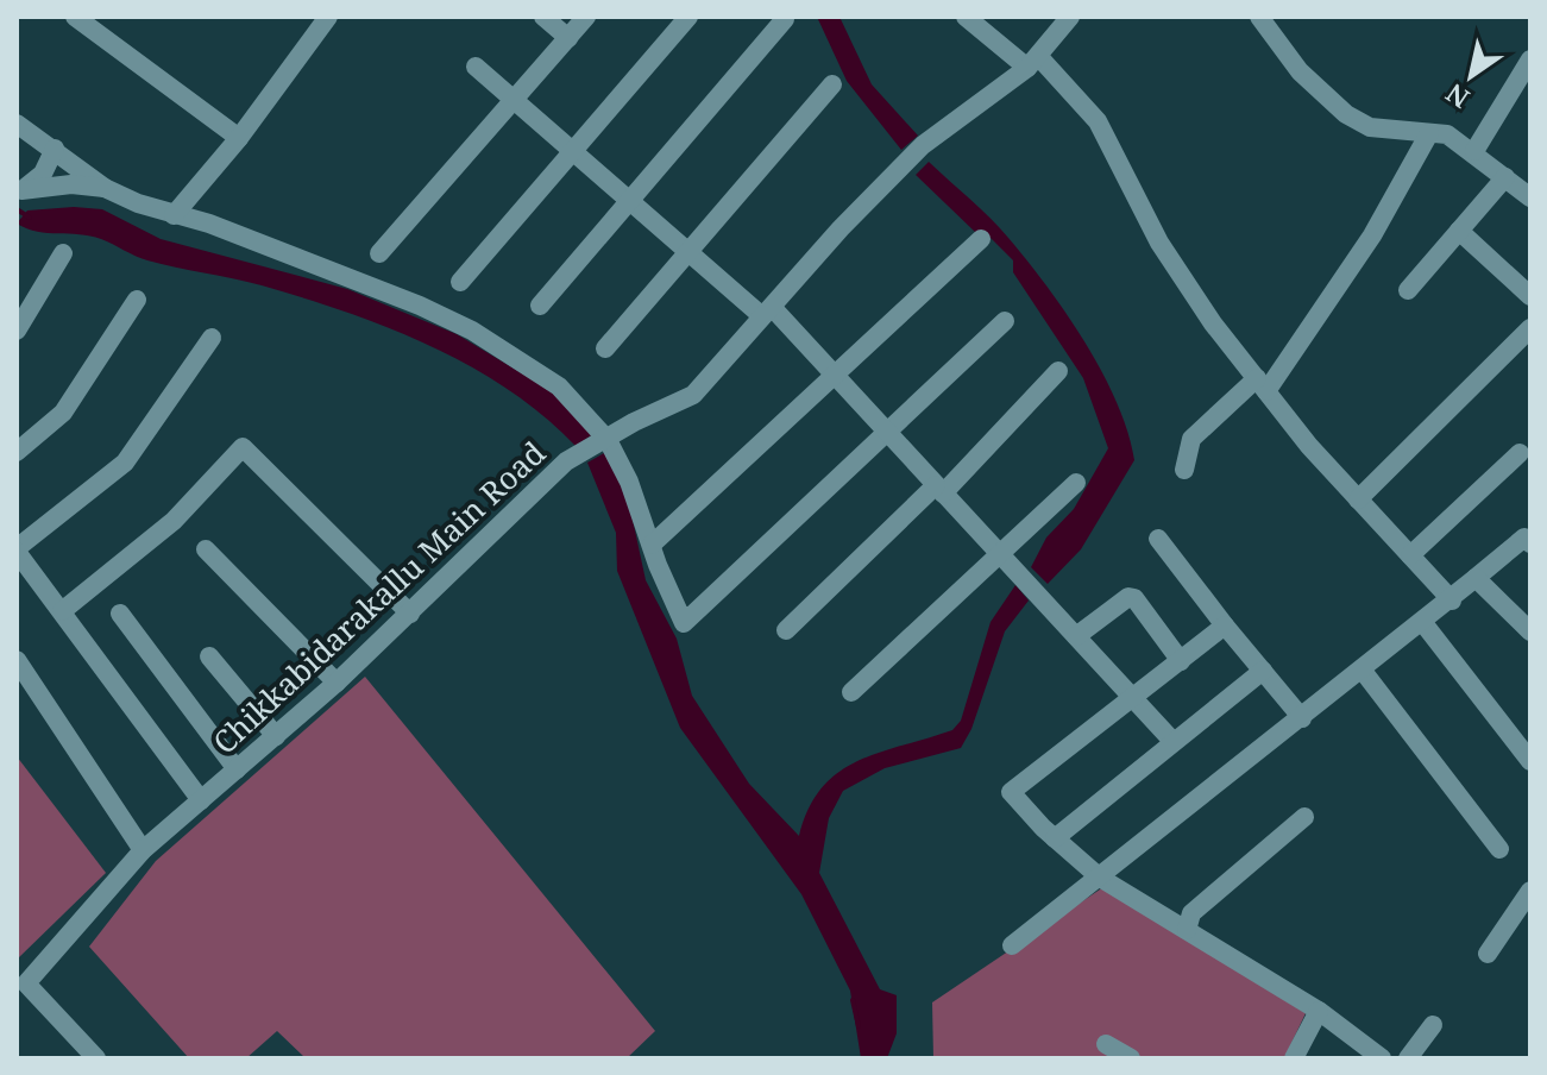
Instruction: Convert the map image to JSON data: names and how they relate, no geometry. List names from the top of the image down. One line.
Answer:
{"streets":{"street":["Chikkabidarakallu Main Road"]},"north":"bottom left"}
